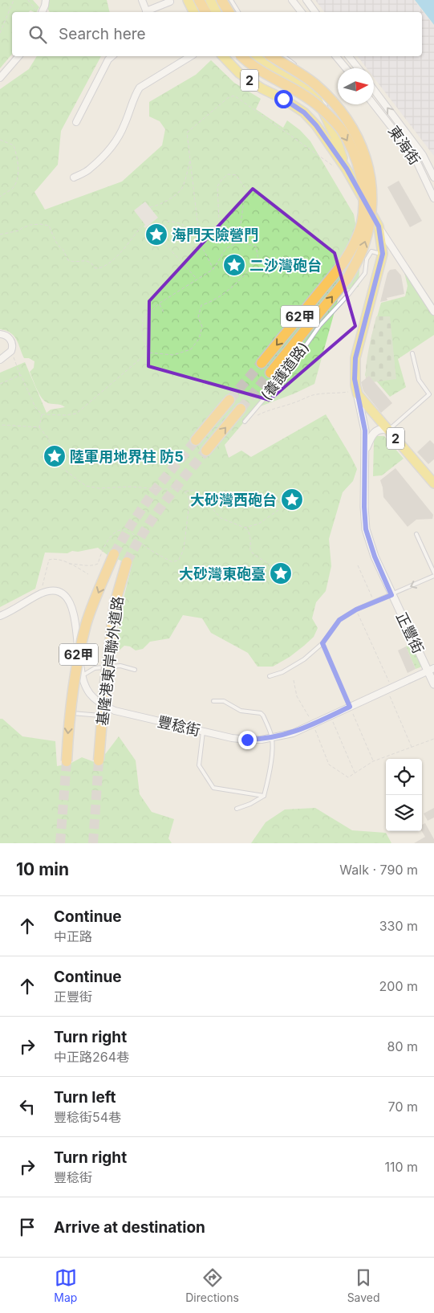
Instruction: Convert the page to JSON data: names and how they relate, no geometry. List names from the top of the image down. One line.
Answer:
{"streets":{"highway":["62甲","基隆港東岸聯外道路"],"main road":["2"],"street":["東海街","正豐街","豐稔街"],"lane":["(養護道路)"]},"crossings":[["2","(養護道路)"],["2","正豐街"],["正豐街","豐稔街"]],"places":{"place":["海門天險營門","二沙灣砲台","陸軍用地界柱 防5","大砂灣西砲台","大砂灣東砲臺"]},"north":"right","page":{"search":"Search here","heading":["10 min","Walk · 790 m"],"list":[["Continue","中正路","330 m"],["Continue","正豐街","200 m"],["Turn right","中正路264巷","80 m"],["Turn left","豐稔街54巷","70 m"],["Turn right","豐稔街","110 m"],"Arrive at destination"],"nav":["Map","Directions","Saved"]}}
